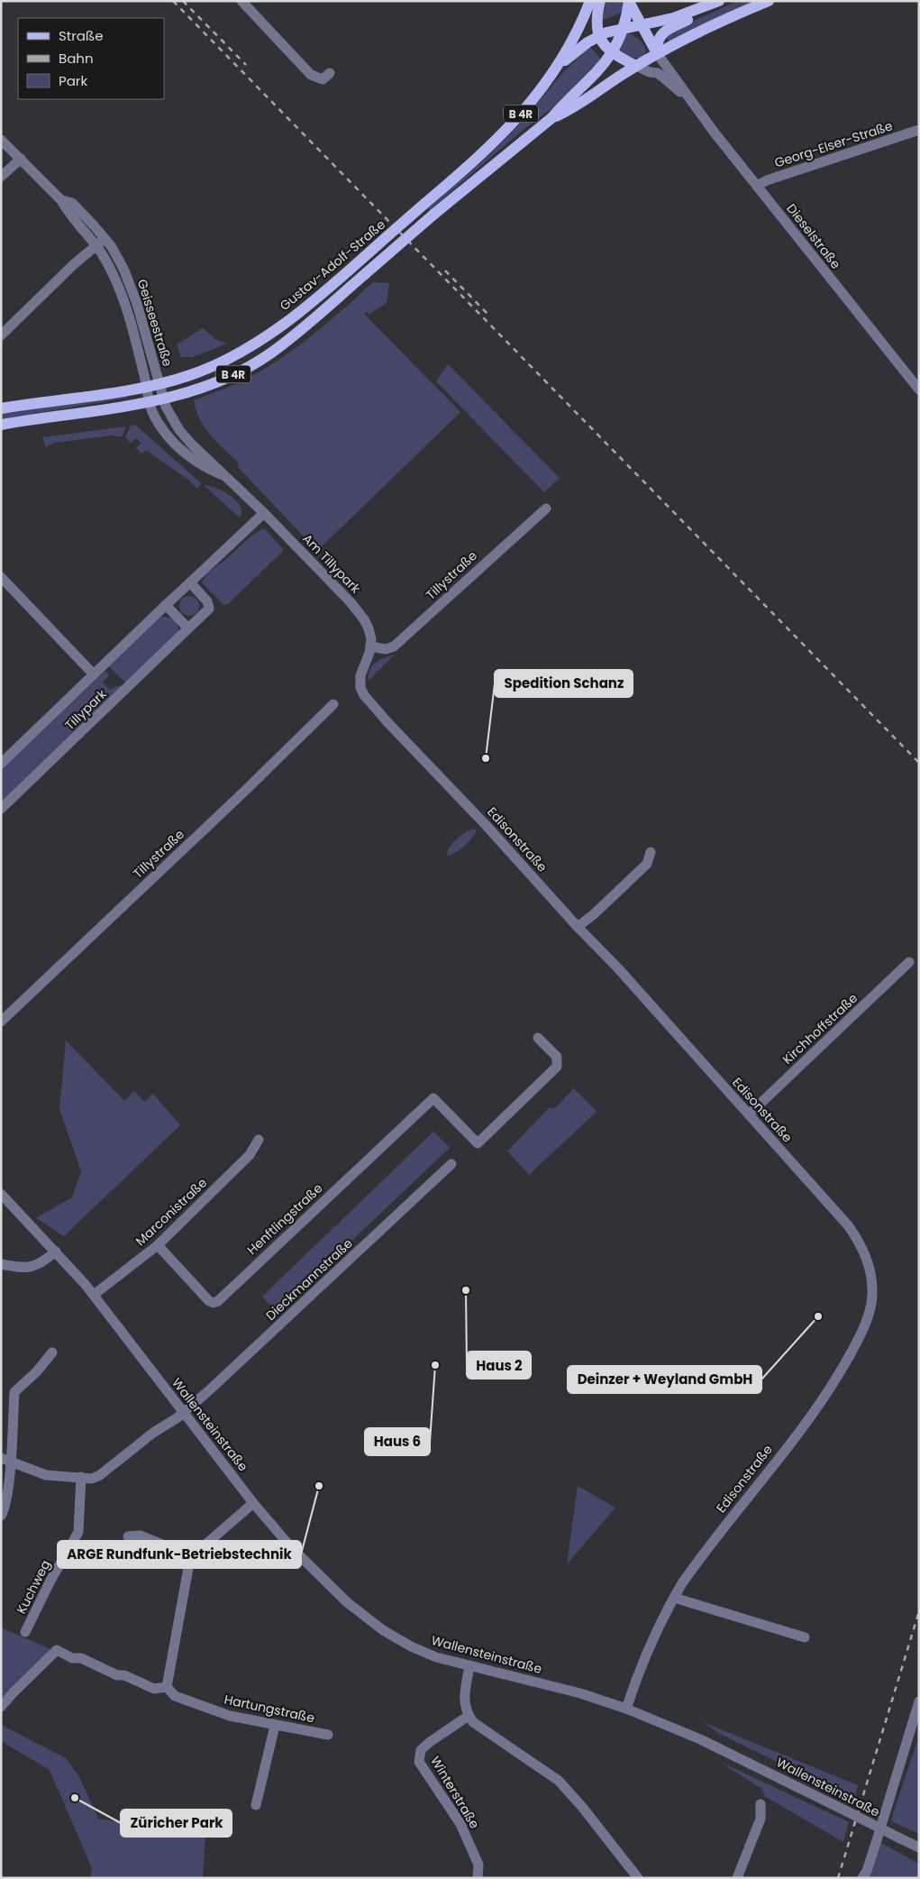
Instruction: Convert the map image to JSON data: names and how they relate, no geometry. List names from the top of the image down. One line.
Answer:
{"streets":{"main road":["B 4R","Gustav-Adolf-Straße"],"street":["Georg-Elser-Straße","Dieselstraße","Geisseestraße","Am Tillypark","Tillystraße","Tillypark","Edisonstraße","Kirchhoffstraße","Marconistraße","Henftlingstraße","Dieckmannstraße","Wallensteinstraße","Kuchweg","Hartungstraße","Winterstraße"]},"crossings":[["B 4R","Geisseestraße"],["B 4R","Am Tillypark"],["Georg-Elser-Straße","Dieselstraße"],["Gustav-Adolf-Straße","Geisseestraße"],["Geisseestraße","Am Tillypark"],["Am Tillypark","Tillystraße"],["Am Tillypark","Tillypark"],["Am Tillypark","Edisonstraße"],["Edisonstraße","Kirchhoffstraße"],["Edisonstraße","Wallensteinstraße"],["Marconistraße","Henftlingstraße"],["Marconistraße","Wallensteinstraße"],["Dieckmannstraße","Wallensteinstraße"],["Dieckmannstraße","Kuchweg"]],"places":["Spedition Schanz","Haus 2","Deinzer + Weyland GmbH","Haus 6","ARGE Rundfunk-Betriebstechnik","Züricher Park"],"legend":["Straße","Bahn","Park"]}
